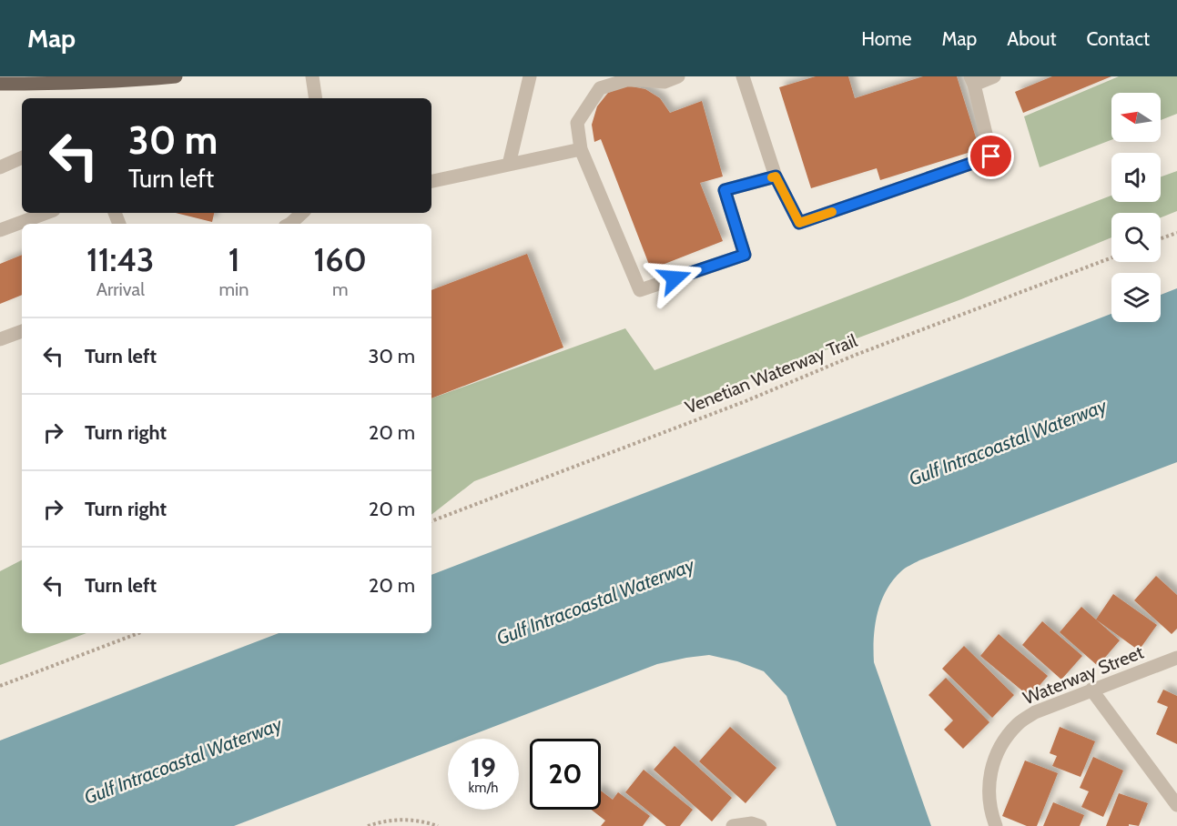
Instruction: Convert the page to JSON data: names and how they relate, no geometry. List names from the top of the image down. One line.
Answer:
{"streets":{"street":["Waterway Street"],"path":["Venetian Waterway Trail"]},"water":["Gulf Intracoastal Waterway"],"north":"left","page":{"header":"Map","nav":["Home","Map","About","Contact"],"turn":["30 m","Turn left"],"eta":["11:43","Arrival","1","min","160","m"],"list":[{"name":"Turn left","value":"30 m"},{"name":"Turn right","value":"20 m"},{"name":"Turn right","value":"20 m"},{"name":"Turn left","value":"20 m"}],"speed":"19 km/h","limit":"20"}}
